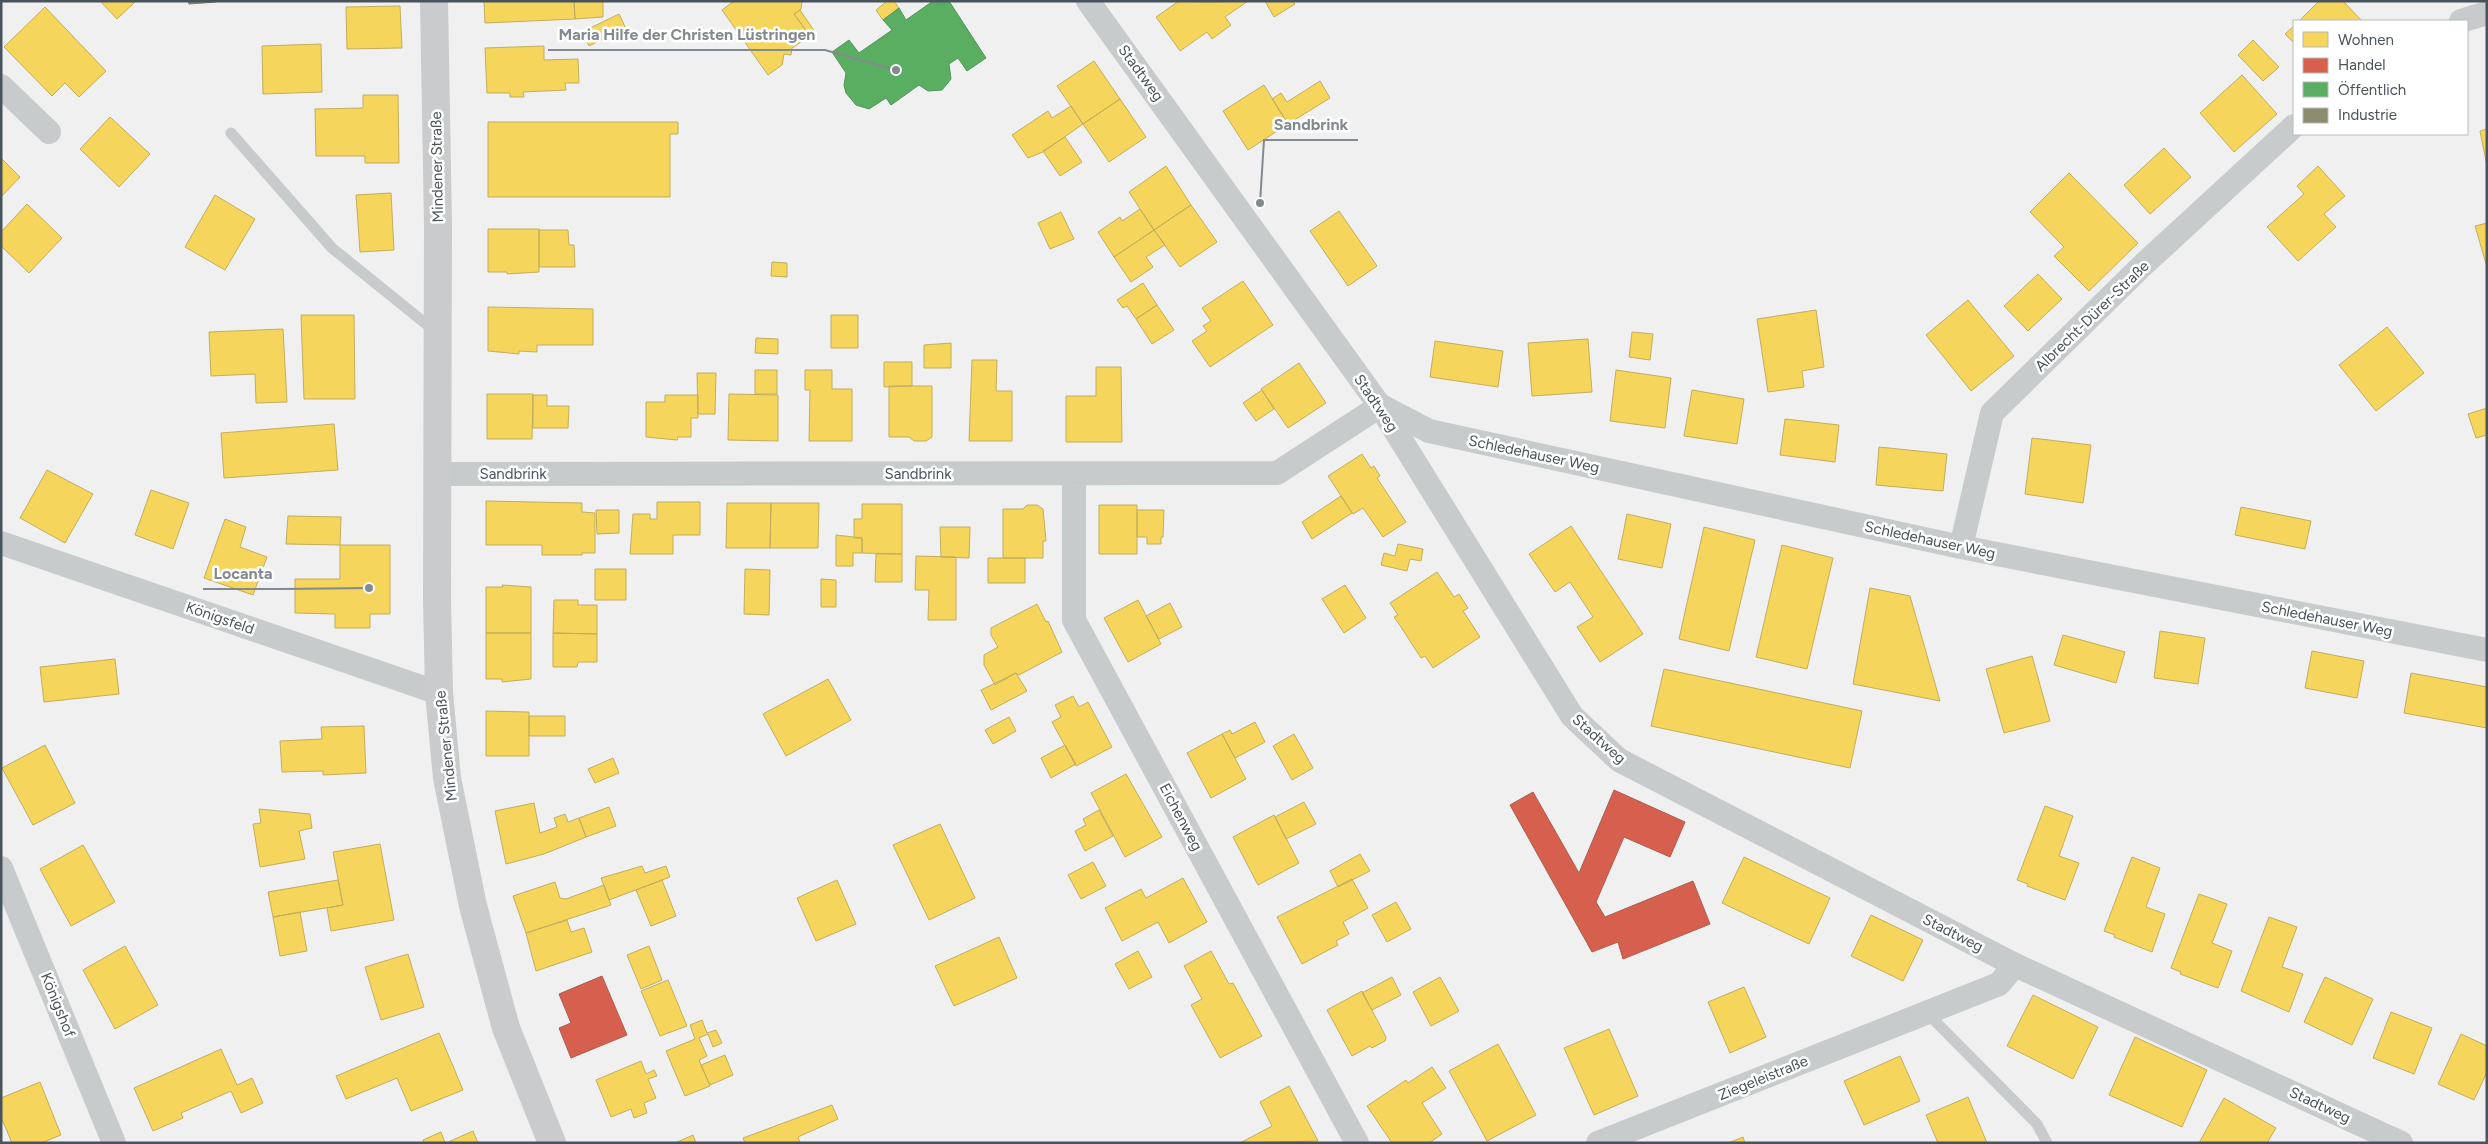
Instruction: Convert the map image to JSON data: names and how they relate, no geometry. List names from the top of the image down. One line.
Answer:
{"streets":{"main road":["Mindener Straße"],"street":["Stadtweg","Albrecht-Dürer-Straße","Schledehauser Weg","Sandbrink","Königsfeld","Eichenweg","Königshof","Ziegeleistraße"]},"crossings":[["Stadtweg","Schledehauser Weg"],["Stadtweg","Sandbrink"],["Stadtweg","Ziegeleistraße"],["Mindener Straße","Sandbrink"],["Mindener Straße","Königsfeld"],["Albrecht-Dürer-Straße","Schledehauser Weg"],["Schledehauser Weg","Sandbrink"],["Sandbrink","Eichenweg"]],"places":["Maria Hilfe der Christen Lüstringen","Sandbrink","Locanta"],"legend":["Wohnen","Handel","Öffentlich","Industrie"]}
